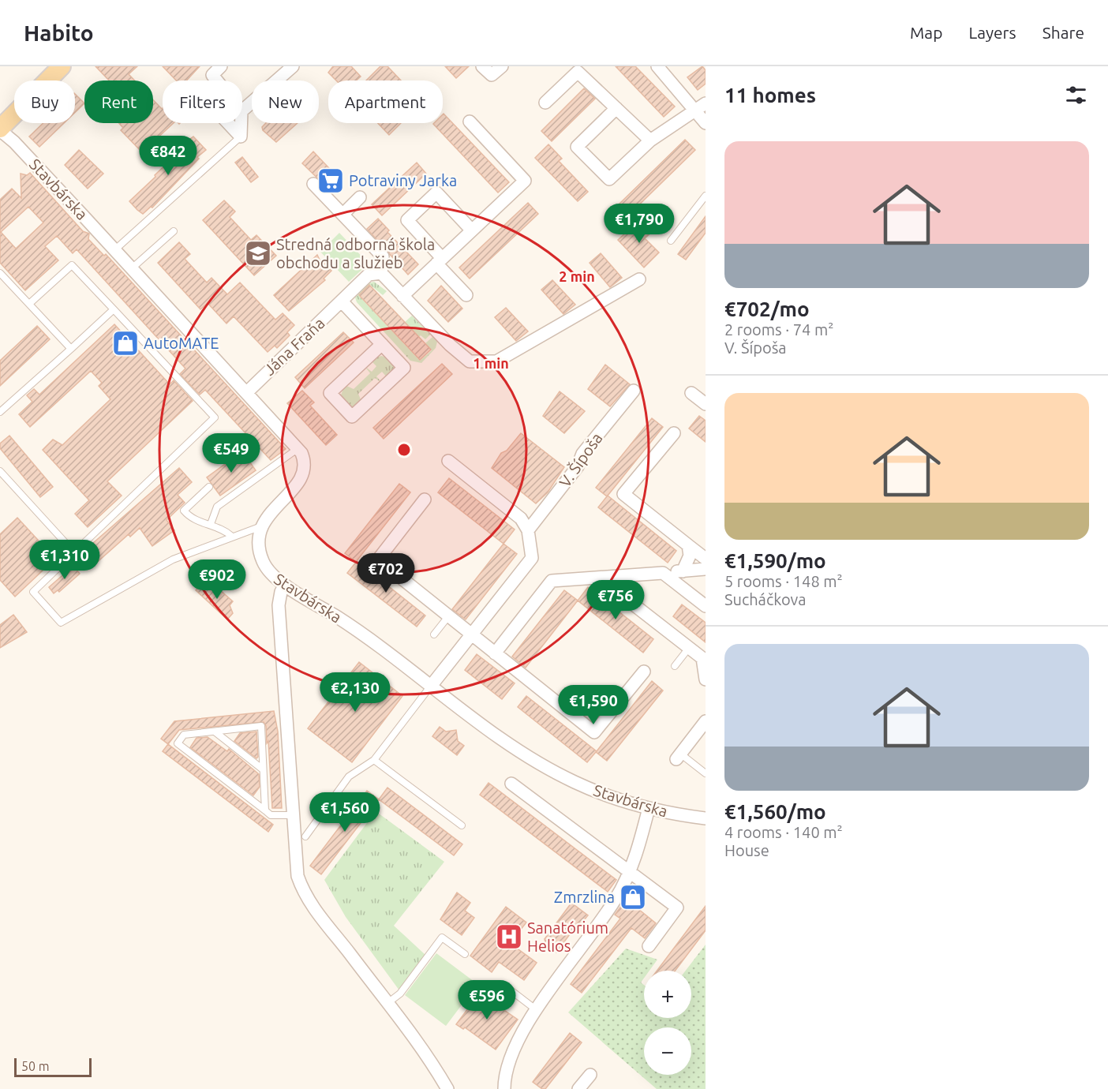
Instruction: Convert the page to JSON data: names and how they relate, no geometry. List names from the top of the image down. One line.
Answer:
{"streets":{"street":["Stavbárska","Jána Fraňa","V. Šípoša"]},"crossings":[["Stavbárska","Jána Fraňa"]],"places":{"supermarket":["Potraviny Jarka"],"school or university":["Stredná odborná škola obchodu a služieb"],"shop":["AutoMATE","Zmrzlina"],"hospital":["Sanatórium Helios"]},"scale_bar":"50 m","page":{"header":"Habito","nav":["Map","Layers","Share"],"heading":"11 homes","chip":["Buy","Rent","Filters","New","Apartment"],"list":[{"name":"€702/mo","note":"2 rooms · 74 m² · V. Šípoša"},{"name":"€1,590/mo","note":"5 rooms · 148 m² · Sucháčkova"},{"name":"€1,560/mo","note":"4 rooms · 140 m² · House"}],"price":["€842","€1,790","€549","€1,310","€702","€902","€756","€2,130","€1,590","€1,560","€596"],"map_buttons":["+","−"],"scale":"50 m"},"rings":["2 min","1 min"]}
